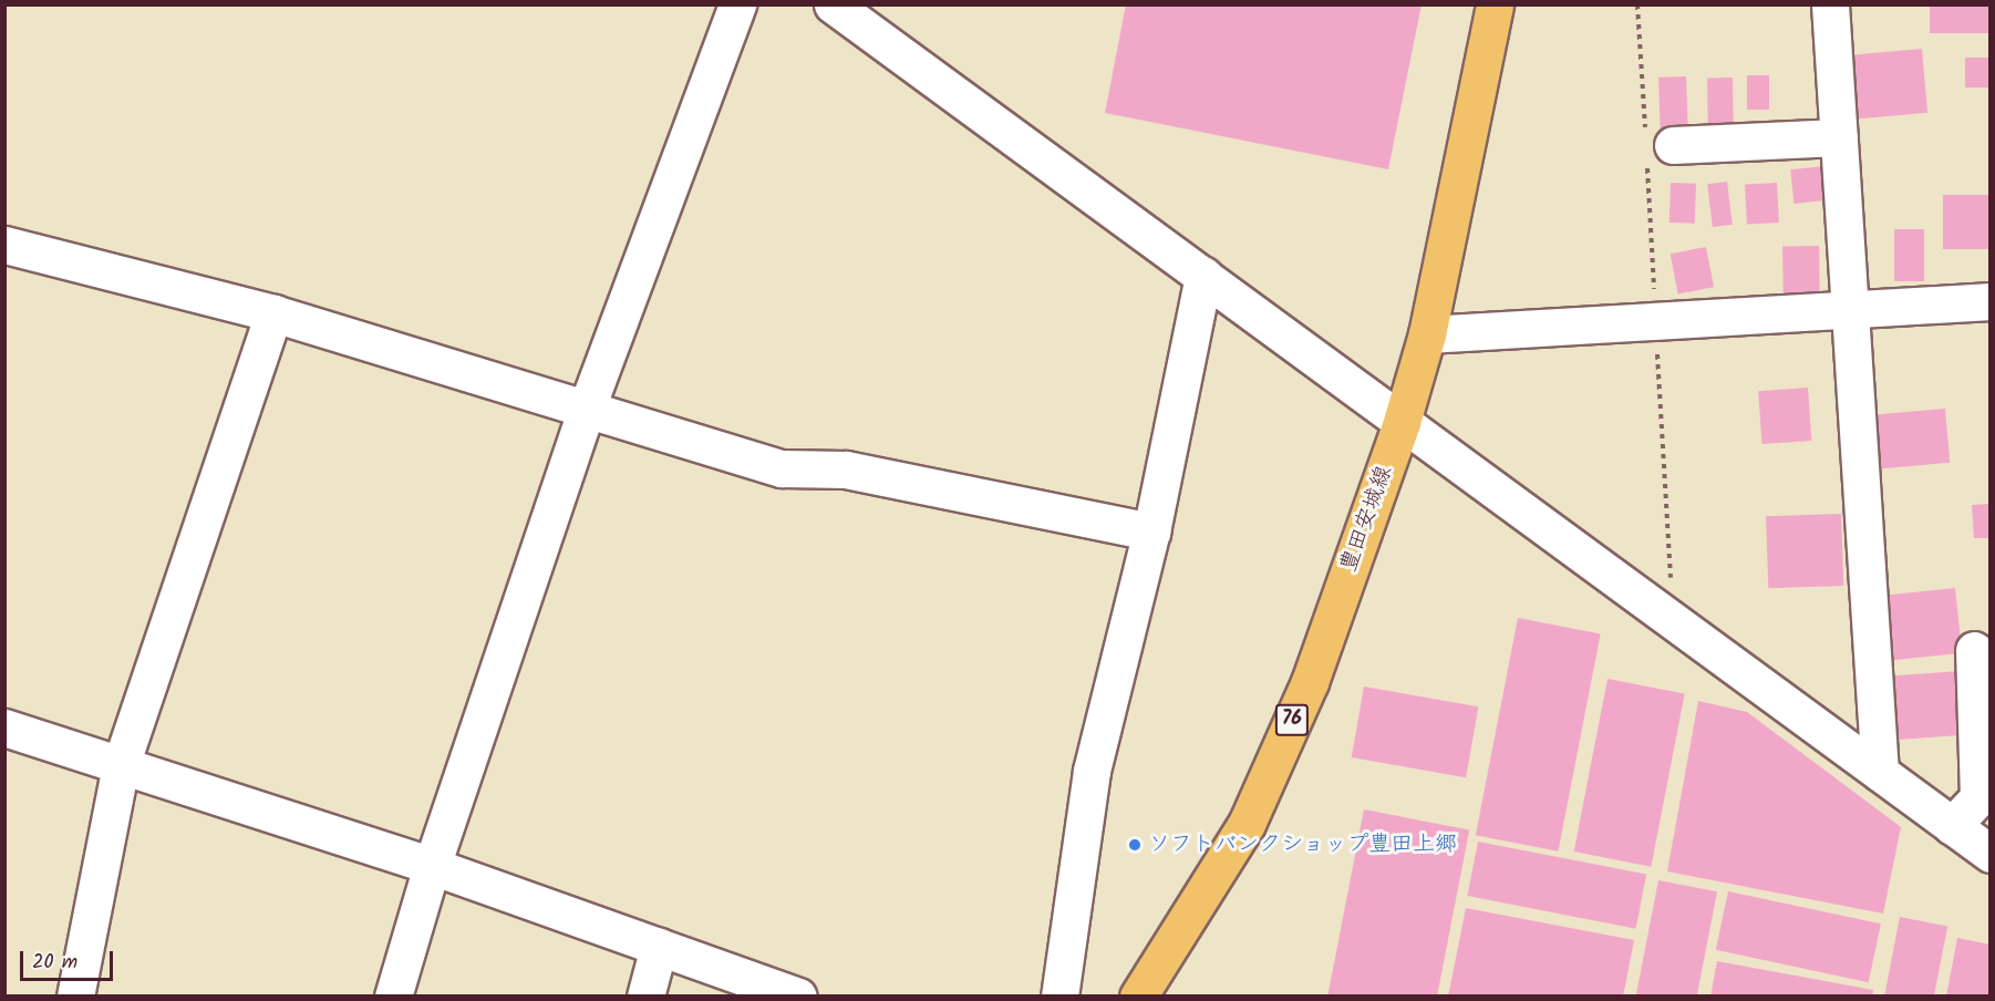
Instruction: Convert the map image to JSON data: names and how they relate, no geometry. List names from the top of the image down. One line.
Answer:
{"streets":{"main road":["豊田安城線","76"]},"places":["ソフトバンクショップ豊田上郷"],"scale_bar":"20 m"}
